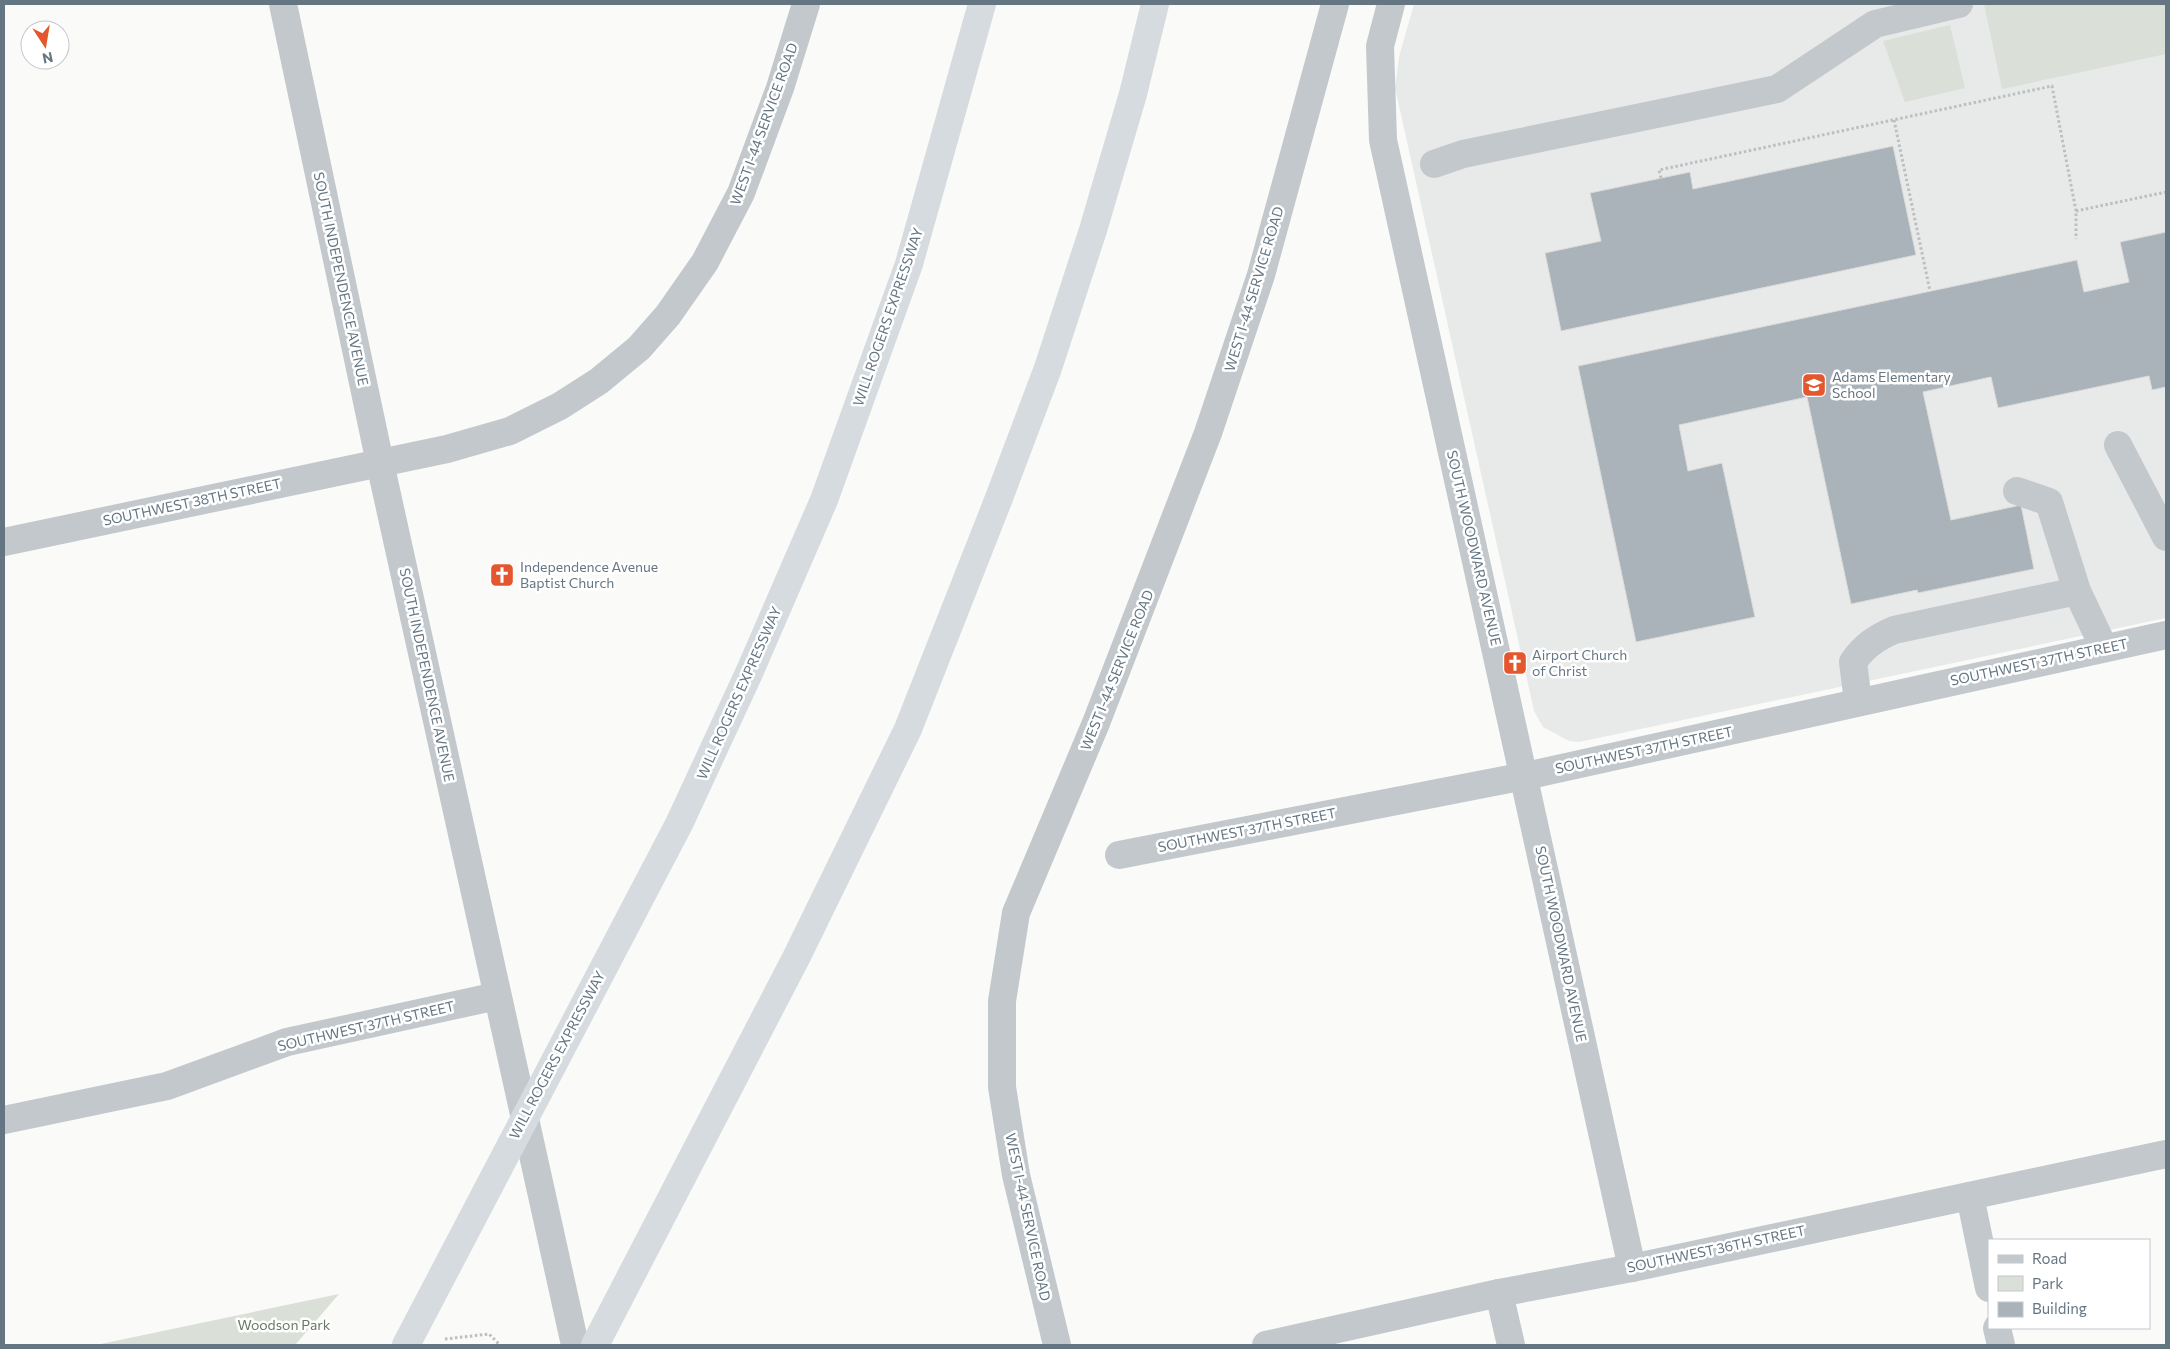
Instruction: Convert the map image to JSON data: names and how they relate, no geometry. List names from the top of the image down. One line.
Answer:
{"streets":{"highway":["WILL ROGERS EXPRESSWAY"],"street":["WEST I-44 SERVICE ROAD","SOUTH INDEPENDENCE AVENUE","SOUTHWEST 38TH STREET","SOUTH WOODWARD AVENUE","SOUTHWEST 37TH STREET","SOUTHWEST 36TH STREET"]},"crossings":[["WEST I-44 SERVICE ROAD","SOUTH INDEPENDENCE AVENUE"],["WEST I-44 SERVICE ROAD","SOUTHWEST 38TH STREET"],["SOUTH INDEPENDENCE AVENUE","SOUTHWEST 38TH STREET"],["SOUTH INDEPENDENCE AVENUE","SOUTHWEST 37TH STREET"],["SOUTH WOODWARD AVENUE","SOUTHWEST 37TH STREET"],["SOUTH WOODWARD AVENUE","SOUTHWEST 36TH STREET"]],"parks":["Woodson Park"],"places":{"school or university":["Adams Elementary School"],"church":["Independence Avenue Baptist Church","Airport Church of Christ"]},"legend":["Road","Park","Building"],"north":"bottom"}
